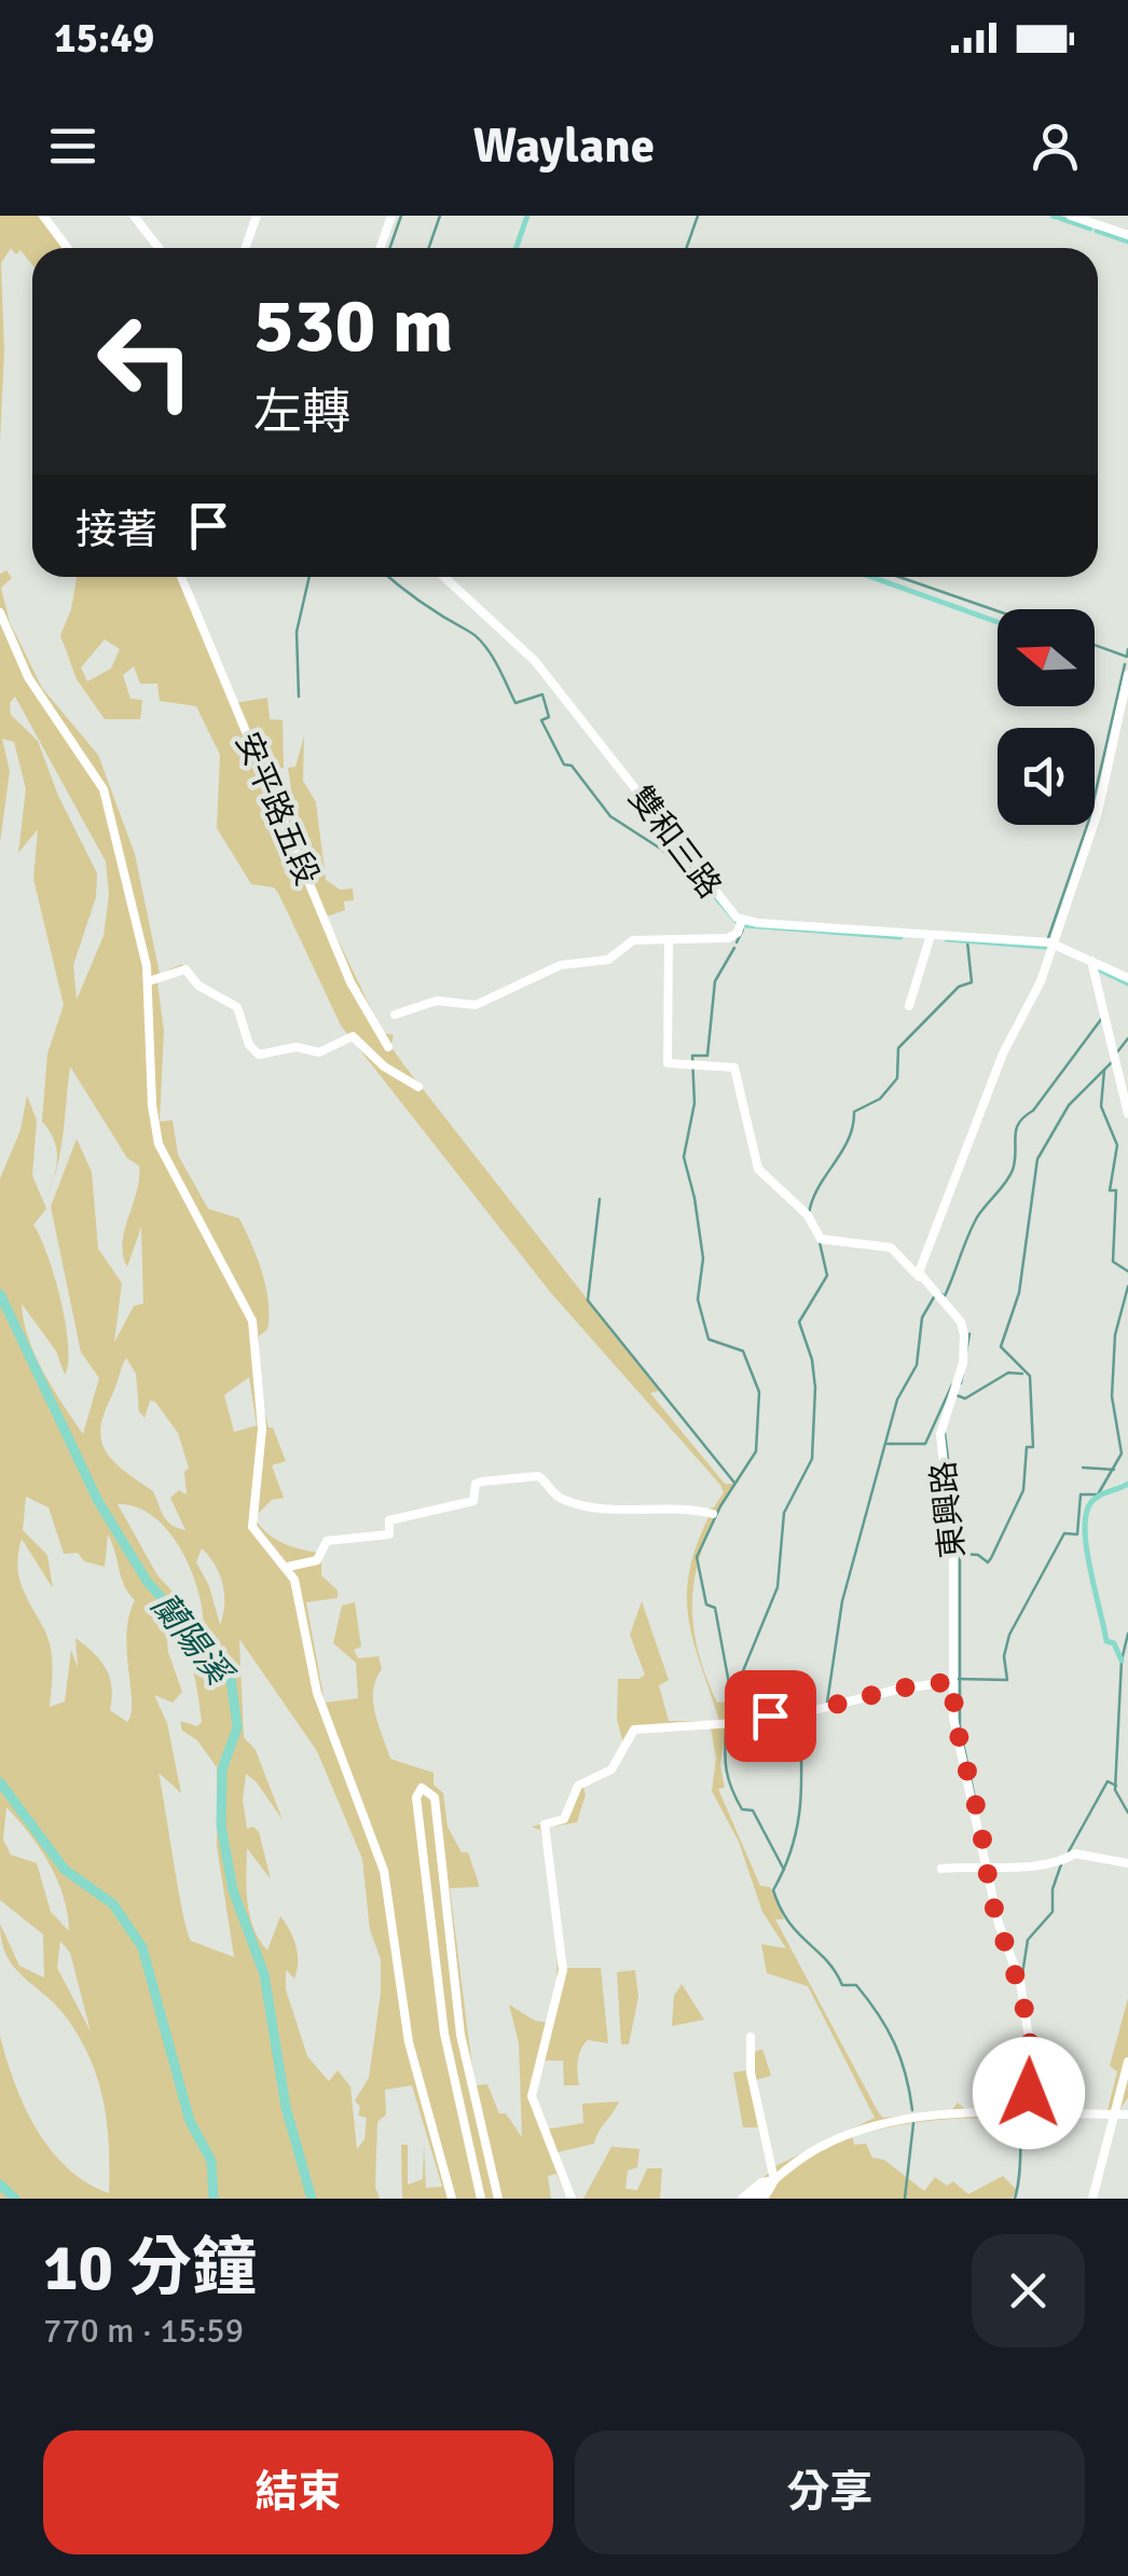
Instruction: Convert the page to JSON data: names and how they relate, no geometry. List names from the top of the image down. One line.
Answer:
{"streets":{"street":["安平路五段","雙和三路","東興路"]},"water":["蘭陽溪"],"north":"left","page":{"status":"15:49","header":"Waylane","turn":["530 m","左轉"],"then":"接著","heading":["10 分鐘","770 m · 15:59"],"buttons":["結束","分享"]}}
